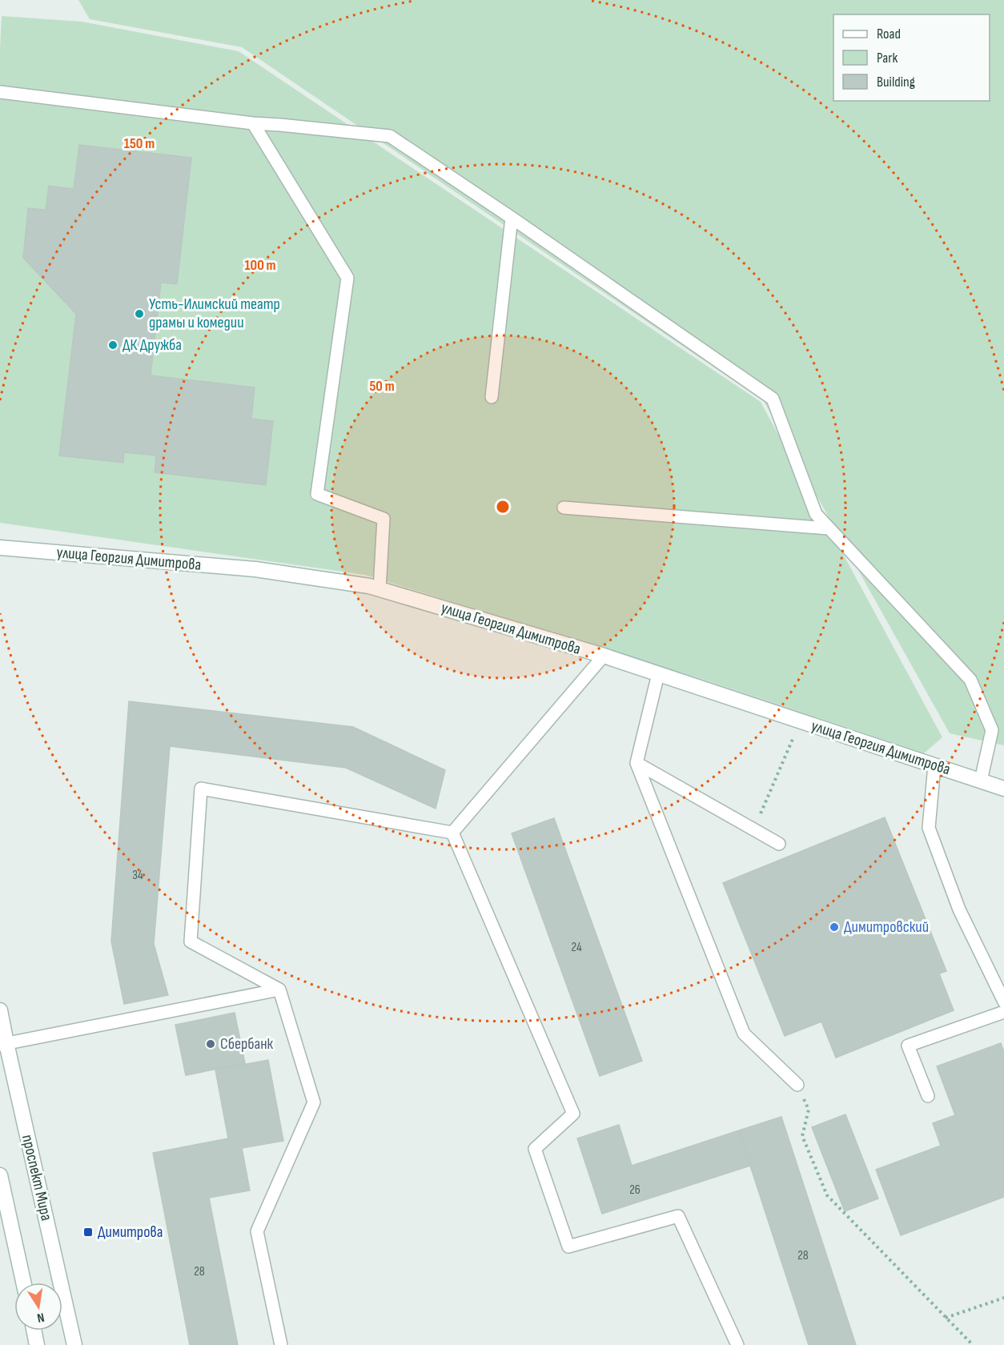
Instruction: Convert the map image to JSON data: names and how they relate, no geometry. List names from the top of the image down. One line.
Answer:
{"streets":{"street":["улица Георгия Димитрова","проспект Мира"]},"places":{"other":["Усть-Илимский театр драмы и комедии","ДК Дружба","Димитровский","Сбербанк"],"transit":["Димитрова"]},"house_numbers":["34","24","26","28","28"],"legend":["Road","Park","Building"],"north":"bottom","rings":["150 m","100 m","50 m"]}
